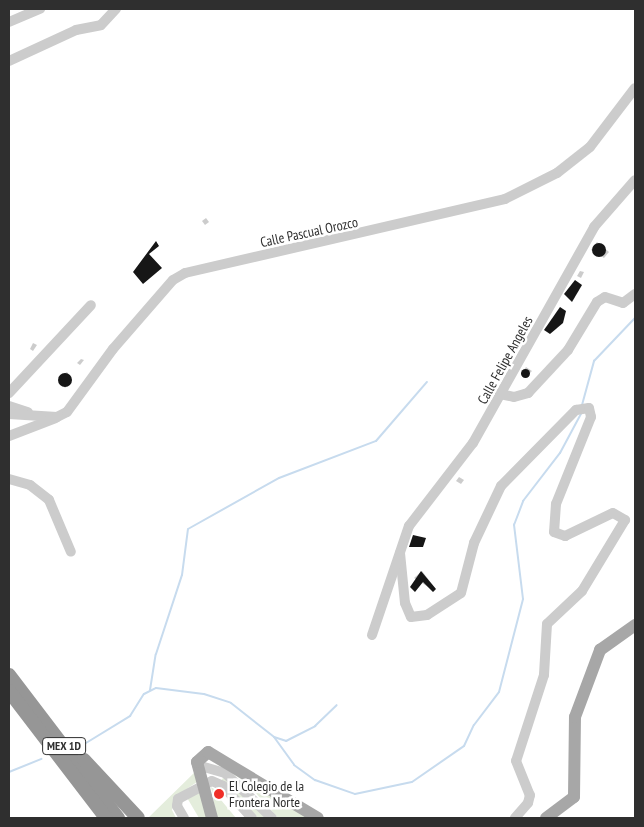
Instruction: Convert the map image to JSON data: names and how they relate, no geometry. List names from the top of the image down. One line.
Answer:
{"streets":{"highway":["MEX 1D"],"street":["Calle Pascual Orozco","Calle Felipe Angeles"]},"places":["El Colegio de la Frontera Norte"]}
